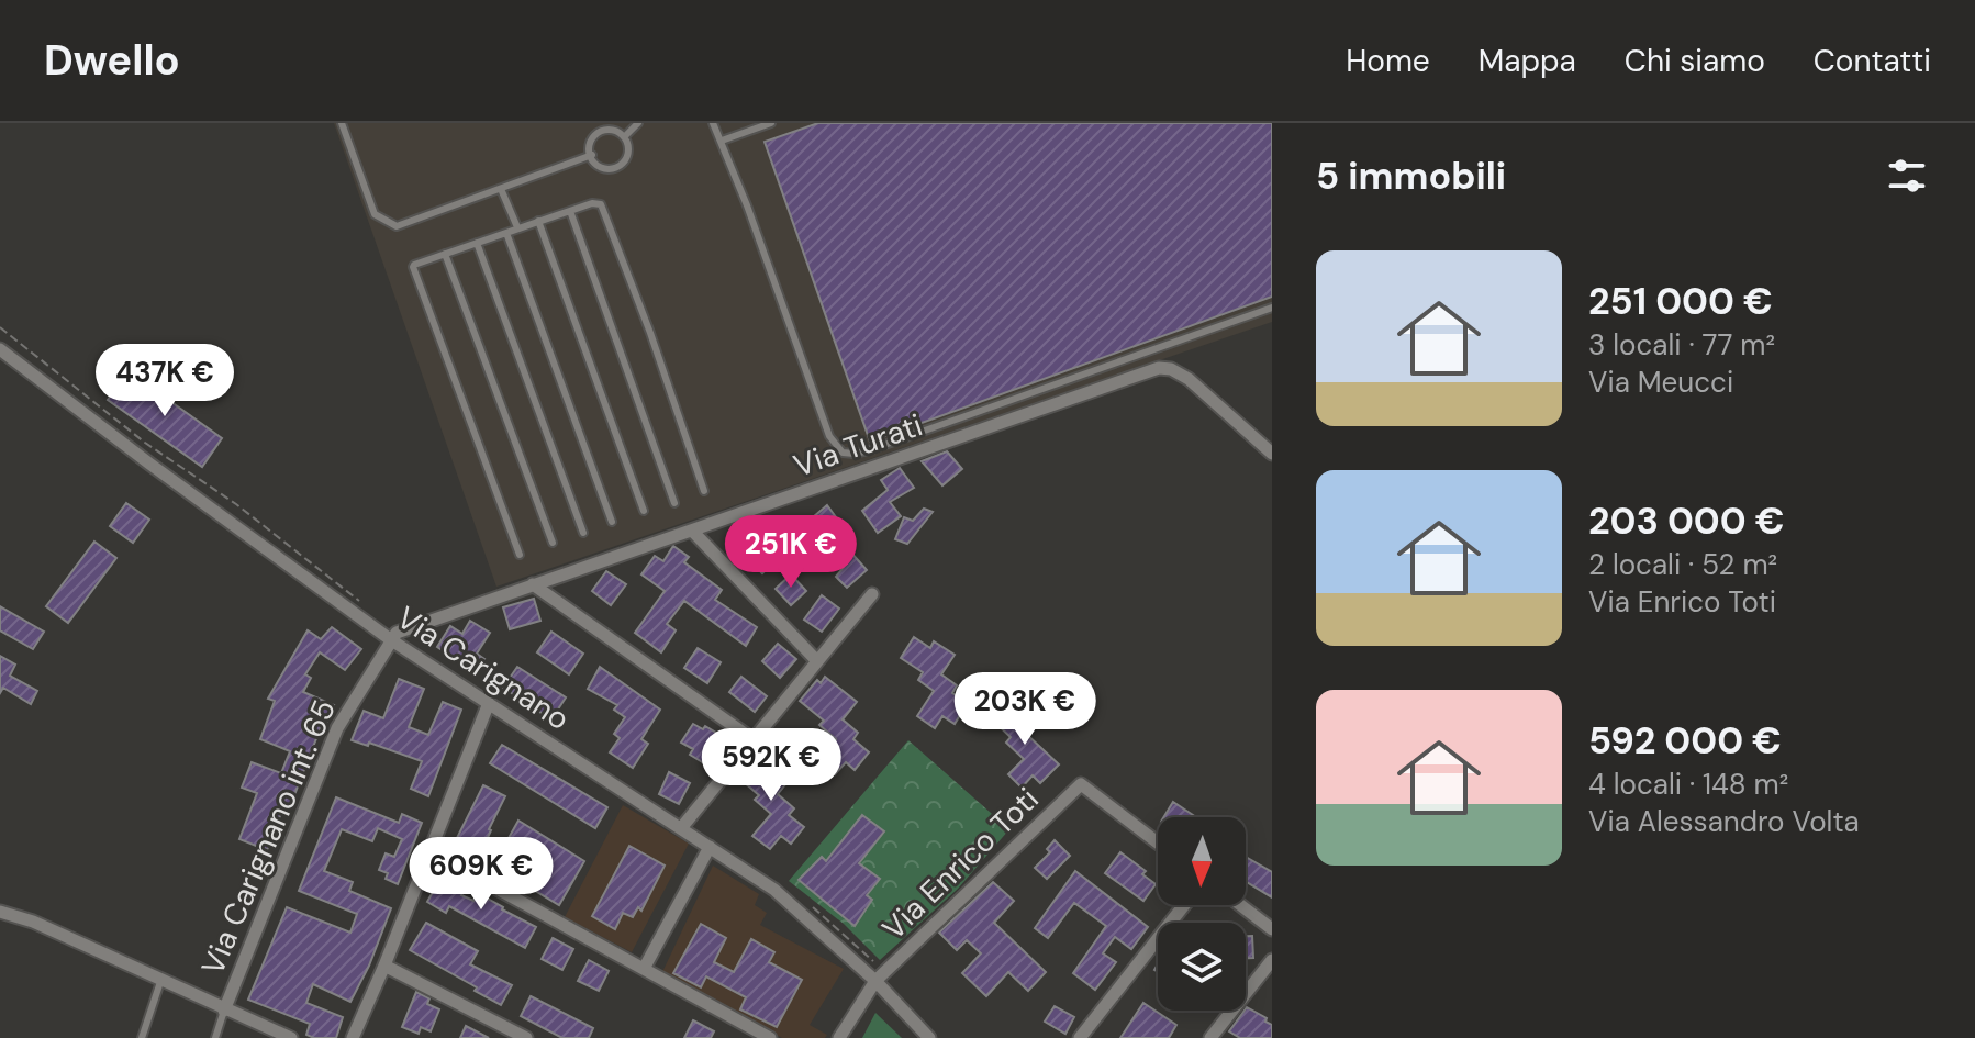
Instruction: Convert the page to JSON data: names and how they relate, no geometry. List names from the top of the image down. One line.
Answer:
{"streets":{"street":["Via Turati","Via Carignano","Via Carignano int. 65","Via Enrico Toti"]},"crossings":[["Via Turati","Via Carignano"],["Via Turati","Via Carignano int. 65"],["Via Carignano","Via Carignano int. 65"],["Via Carignano","Via Enrico Toti"]],"north":"bottom","page":{"header":"Dwello","nav":["Home","Mappa","Chi siamo","Contatti"],"heading":"5 immobili","list":[{"name":"251 000 €","note":"3 locali · 77 m² · Via Meucci"},{"name":"203 000 €","note":"2 locali · 52 m² · Via Enrico Toti"},{"name":"592 000 €","note":"4 locali · 148 m² · Via Alessandro Volta"}],"price":["437K €","251K €","203K €","592K €","609K €"]}}
